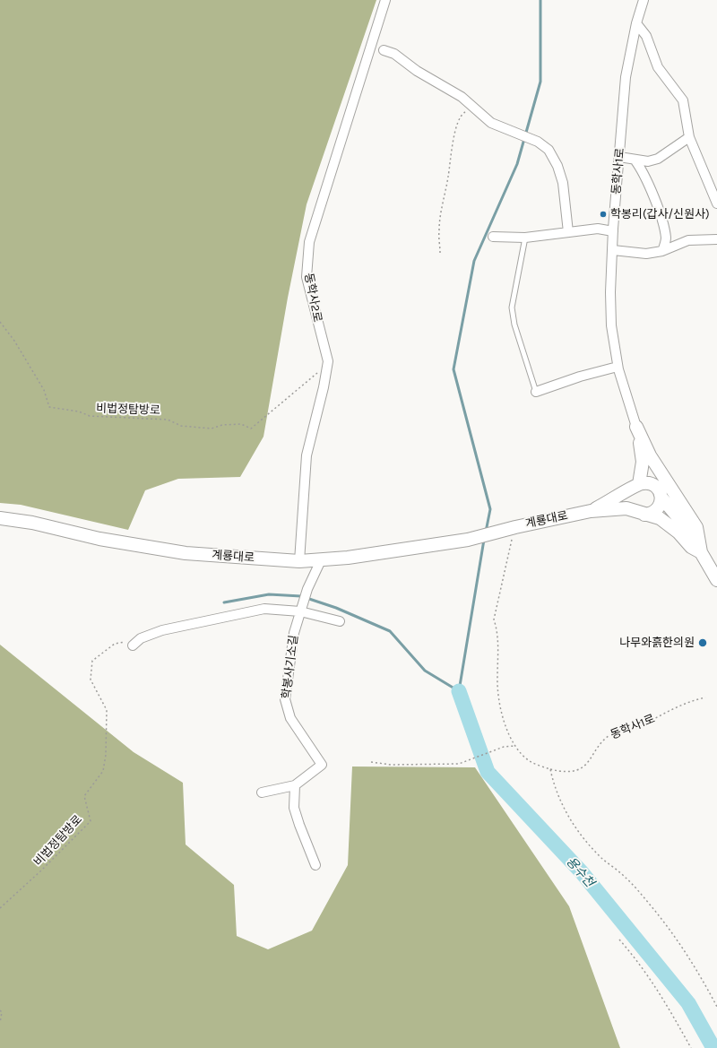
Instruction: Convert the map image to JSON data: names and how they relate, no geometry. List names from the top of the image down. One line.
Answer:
{"streets":{"street":["동학사1로","동학사2로","계룡대로","학봉사기소길"],"path":["비법정탐방로"]},"crossings":[["동학사1로","계룡대로"],["동학사2로","비법정탐방로"],["동학사2로","계룡대로"]],"water":["용수천"],"places":["학봉리(갑사/신원사)","나무와흙한의원"]}
